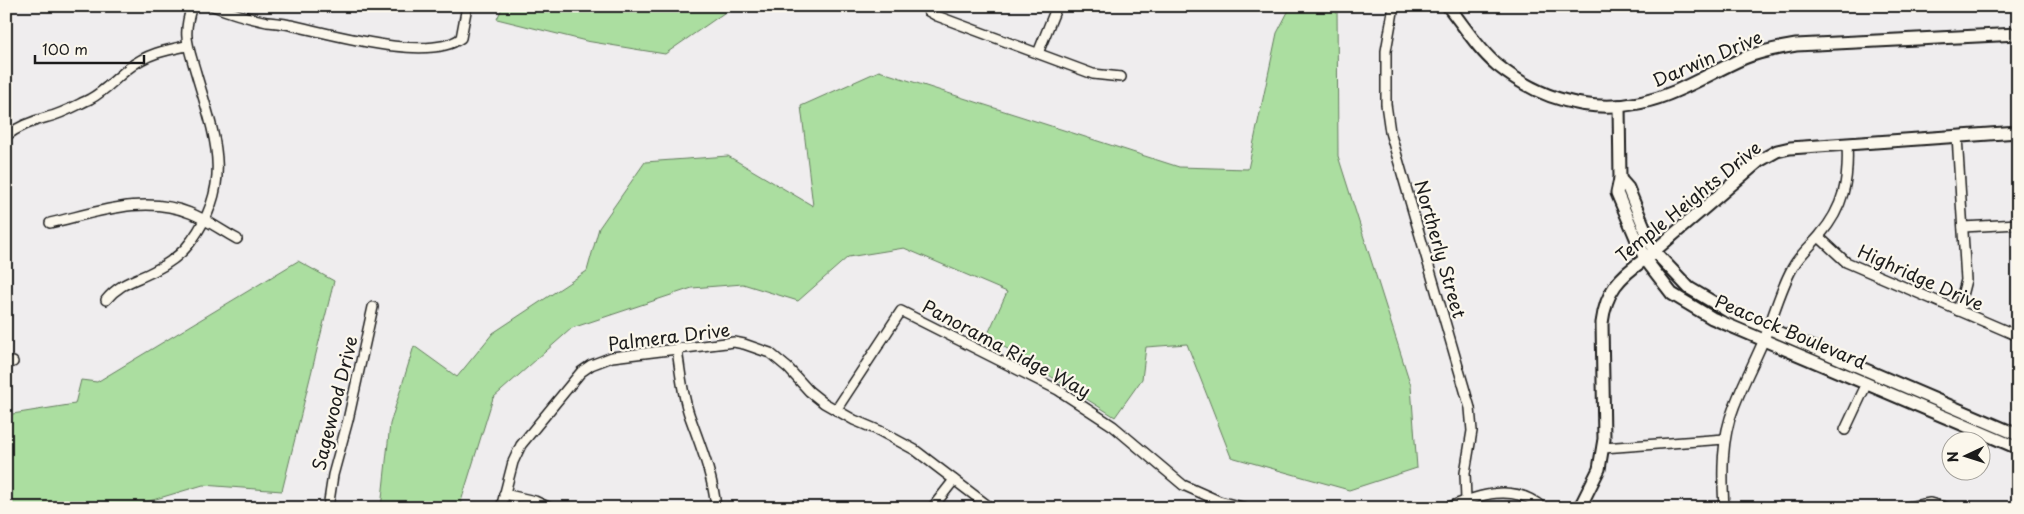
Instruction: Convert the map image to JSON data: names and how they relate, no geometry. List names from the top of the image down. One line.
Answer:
{"streets":{"street":["Darwin Drive","Temple Heights Drive","Northerly Street","Highridge Drive","Peacock Boulevard","Palmera Drive","Panorama Ridge Way","Sagewood Drive"]},"crossings":[["Darwin Drive","Peacock Boulevard"],["Temple Heights Drive","Peacock Boulevard"],["Palmera Drive","Panorama Ridge Way"]],"scale_bar":"100 m","north":"left"}
